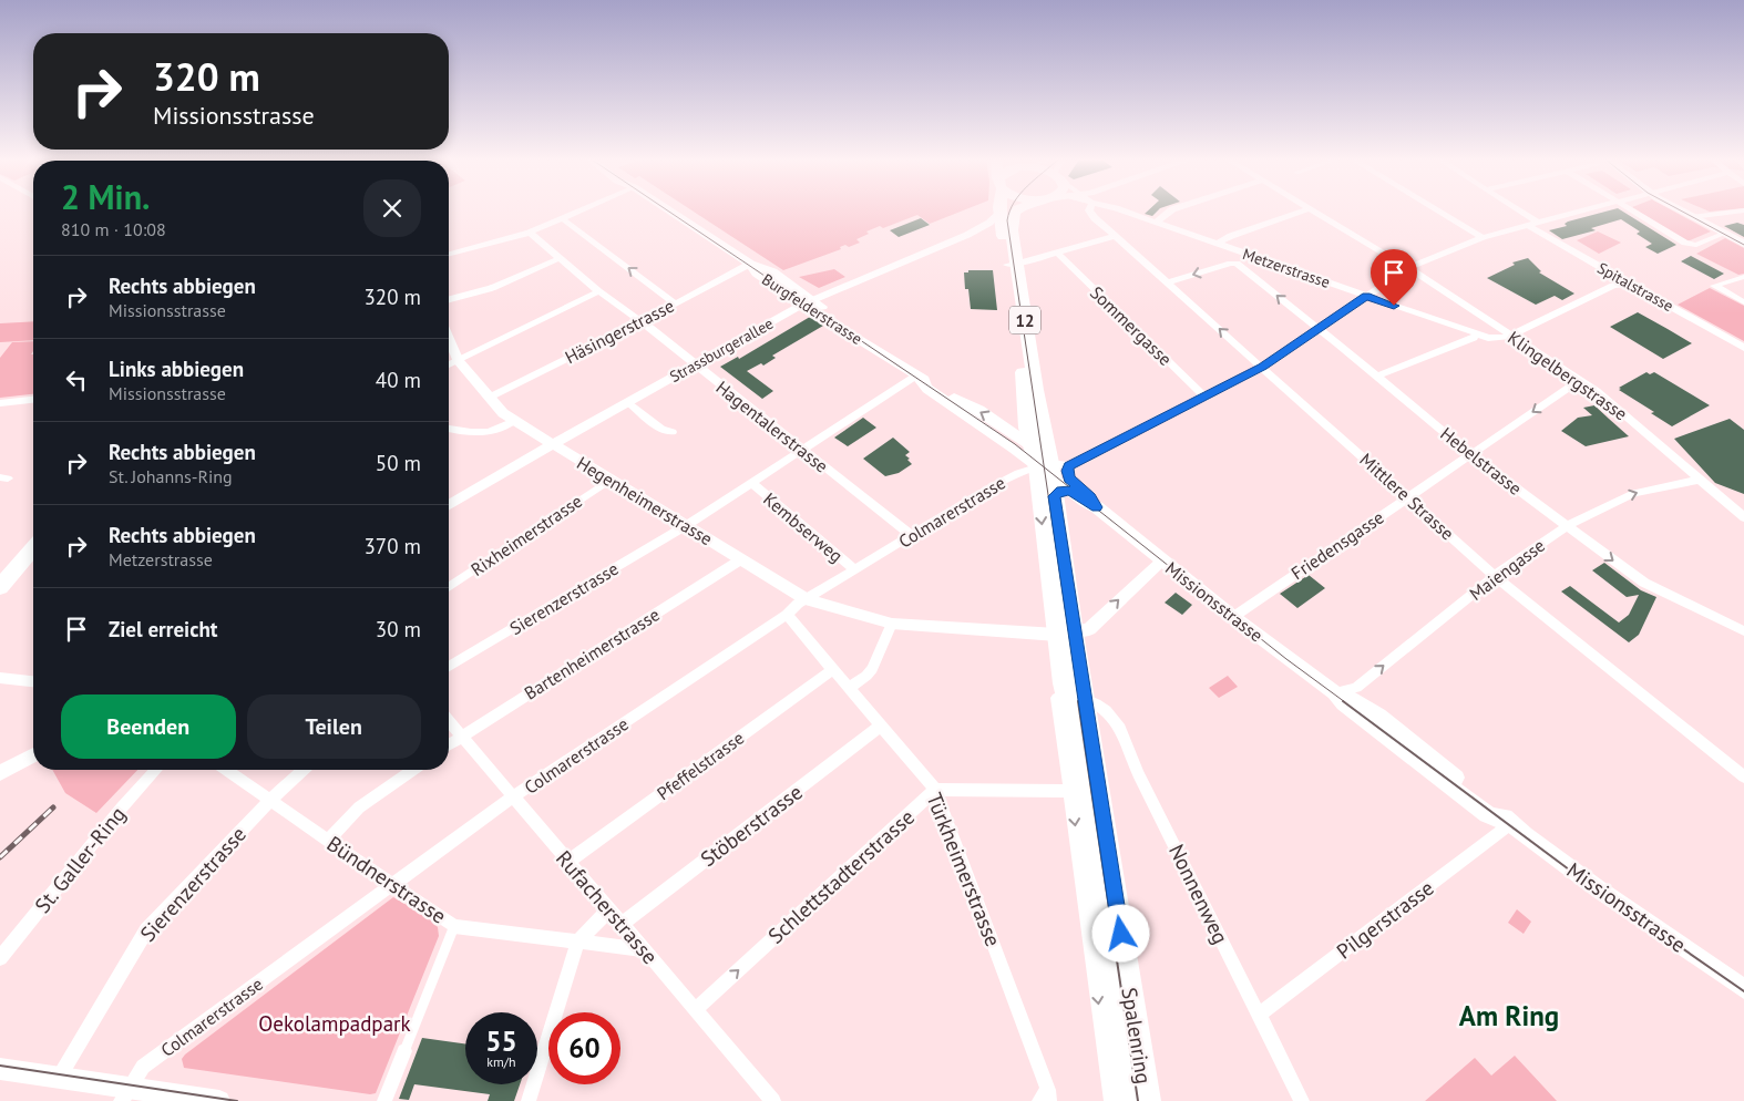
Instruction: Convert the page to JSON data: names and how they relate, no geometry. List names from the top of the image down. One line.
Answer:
{"streets":{"main road":["Burgfelderstrasse","12","Missionsstrasse","Spalenring"],"street":["Metzerstrasse","Spitalstrasse","Sommergasse","Häsingerstrasse","Strassburgerallee","Klingelbergstrasse","Hagentalerstrasse","Hebelstrasse","Mittlere Strasse","Hegenheimerstrasse","Colmarerstrasse","Kembserweg","Rixheimerstrasse","Friedensgasse","Maiengasse","Sierenzerstrasse","Bartenheimerstrasse","Pfeffelstrasse","Stöberstrasse","St. Galler-Ring","Türkheimerstrasse","Schlettstadterstrasse","Bündnerstrasse","Nonnenweg","Rufacherstrasse","Pilgerstrasse"]},"crossings":[["Metzerstrasse","Klingelbergstrasse"],["Metzerstrasse","Colmarerstrasse"],["Spitalstrasse","Colmarerstrasse"],["Burgfelderstrasse","12"],["Burgfelderstrasse","Häsingerstrasse"],["Burgfelderstrasse","Strassburgerallee"],["Burgfelderstrasse","Colmarerstrasse"],["Burgfelderstrasse","Sierenzerstrasse"],["Burgfelderstrasse","Missionsstrasse"],["Burgfelderstrasse","Spalenring"],["12","Strassburgerallee"],["12","Colmarerstrasse"],["12","Missionsstrasse"],["12","Spalenring"],["Sommergasse","Colmarerstrasse"],["Häsingerstrasse","Hagentalerstrasse"],["Häsingerstrasse","Hegenheimerstrasse"],["Strassburgerallee","Hagentalerstrasse"],["Strassburgerallee","Hegenheimerstrasse"],["Klingelbergstrasse","Colmarerstrasse"],["Klingelbergstrasse","Friedensgasse"],["Klingelbergstrasse","Maiengasse"],["Hagentalerstrasse","Colmarerstrasse"],["Hagentalerstrasse","Sierenzerstrasse"],["Hebelstrasse","Mittlere Strasse"],["Hebelstrasse","Colmarerstrasse"],["Hebelstrasse","Friedensgasse"],["Hebelstrasse","Maiengasse"],["Mittlere Strasse","Colmarerstrasse"],["Mittlere Strasse","Friedensgasse"],["Mittlere Strasse","Maiengasse"],["Hegenheimerstrasse","Colmarerstrasse"],["Hegenheimerstrasse","Rixheimerstrasse"],["Hegenheimerstrasse","Sierenzerstrasse"],["Hegenheimerstrasse","Missionsstrasse"],["Hegenheimerstrasse","Bartenheimerstrasse"],["Hegenheimerstrasse","Spalenring"],["Colmarerstrasse","Kembserweg"],["Colmarerstrasse","Missionsstrasse"],["Colmarerstrasse","Türkheimerstrasse"],["Colmarerstrasse","Bündnerstrasse"],["Colmarerstrasse","Rufacherstrasse"],["Colmarerstrasse","Spalenring"],["Kembserweg","Sierenzerstrasse"],["Friedensgasse","Missionsstrasse"],["Maiengasse","Missionsstrasse"],["Sierenzerstrasse","Bündnerstrasse"],["Missionsstrasse","Pilgerstrasse"],["Missionsstrasse","Spalenring"],["Bartenheimerstrasse","Rufacherstrasse"],["Pfeffelstrasse","Türkheimerstrasse"],["Pfeffelstrasse","Rufacherstrasse"],["Stöberstrasse","Türkheimerstrasse"],["Stöberstrasse","Rufacherstrasse"],["Türkheimerstrasse","Schlettstadterstrasse"],["Schlettstadterstrasse","Rufacherstrasse"],["Bündnerstrasse","Rufacherstrasse"],["Nonnenweg","Pilgerstrasse"],["Nonnenweg","Spalenring"]],"one_way":["Maiengasse","Schlettstadterstrasse"],"districts":["Am Ring"],"parks":["Oekolampadpark"],"page":{"turn":["320 m","Missionsstrasse"],"heading":["2 Min.","810 m · 10:08"],"list":[{"name":"Rechts abbiegen","note":"Missionsstrasse","value":"320 m"},{"name":"Links abbiegen","note":"Missionsstrasse","value":"40 m"},{"name":"Rechts abbiegen","note":"St. Johanns-Ring","value":"50 m"},{"name":"Rechts abbiegen","note":"Metzerstrasse","value":"370 m"},{"name":"Ziel erreicht","value":"30 m"}],"buttons":["Beenden","Teilen"],"speed":"55 km/h","limit":"60"}}
